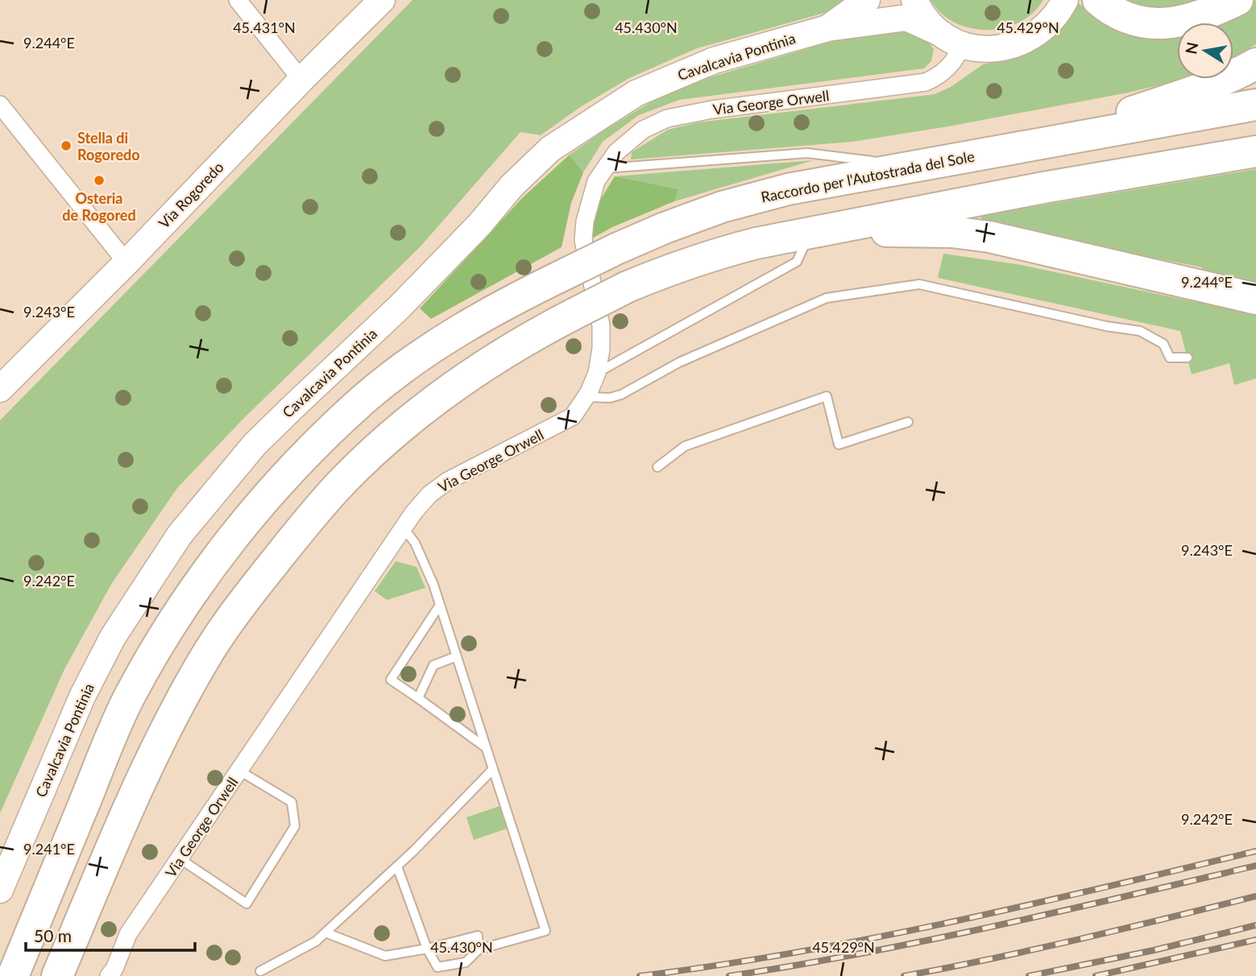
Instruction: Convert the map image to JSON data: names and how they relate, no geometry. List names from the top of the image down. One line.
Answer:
{"streets":{"highway":["Raccordo per l'Autostrada del Sole"],"street":["Cavalcavia Pontinia","Via George Orwell","Via Rogoredo"]},"crossings":[["Cavalcavia Pontinia","Via George Orwell"]],"places":["Stella di Rogoredo","Osteria de Rogored"],"scale_bar":"50 m","north":"left","coordinates":["45.431°N","45.430°N","45.429°N","9.244°E","9.243°E","9.242°E","9.241°E"]}
